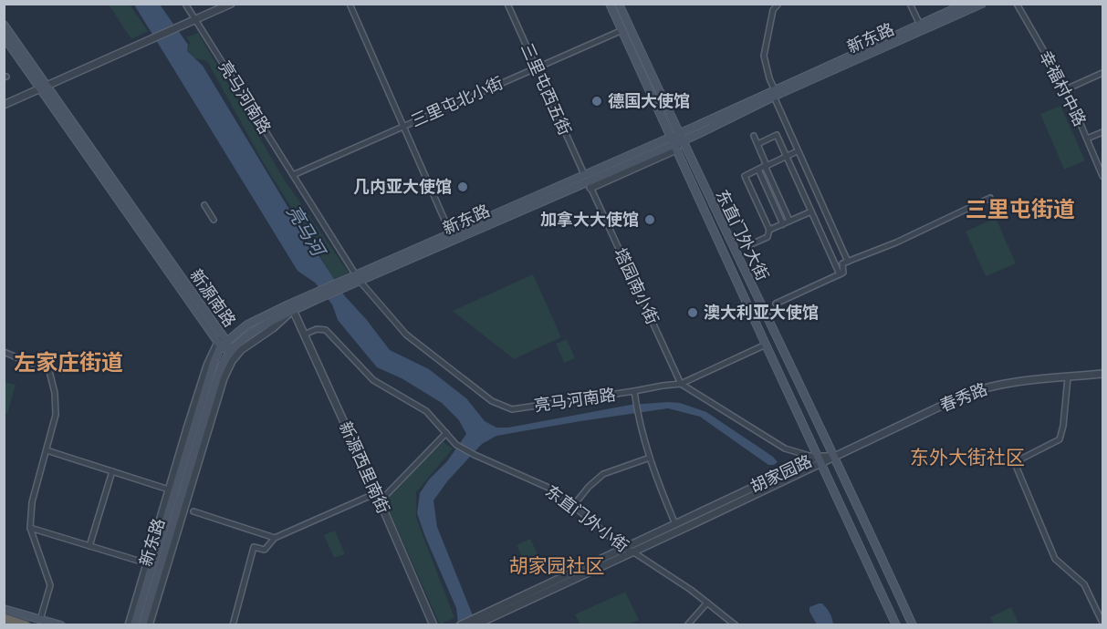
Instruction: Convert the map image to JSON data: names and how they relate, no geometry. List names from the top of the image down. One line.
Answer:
{"streets":{"main road":["新东路","东直门外大街","新源南路"],"street":["幸福村中路","三里屯西五街","亮马河南路","三里屯北小街","塔园南小街","春秀路","新源西里南街","胡家园路","东直门外小街"]},"crossings":[["新东路","三里屯西五街"],["新东路","亮马河南路"],["新东路","东直门外大街"],["新东路","塔园南小街"],["新东路","新源南路"],["新东路","新源西里南街"],["三里屯西五街","三里屯北小街"],["三里屯西五街","塔园南小街"],["亮马河南路","三里屯北小街"],["亮马河南路","东直门外大街"],["亮马河南路","塔园南小街"],["三里屯北小街","东直门外大街"],["东直门外大街","春秀路"],["东直门外大街","胡家园路"],["春秀路","胡家园路"],["胡家园路","东直门外小街"]],"districts":["三里屯街道","左家庄街道","东外大街社区","胡家园社区"],"water":["亮马河"],"places":["德国大使馆","几内亚大使馆","加拿大大使馆","澳大利亚大使馆"]}
